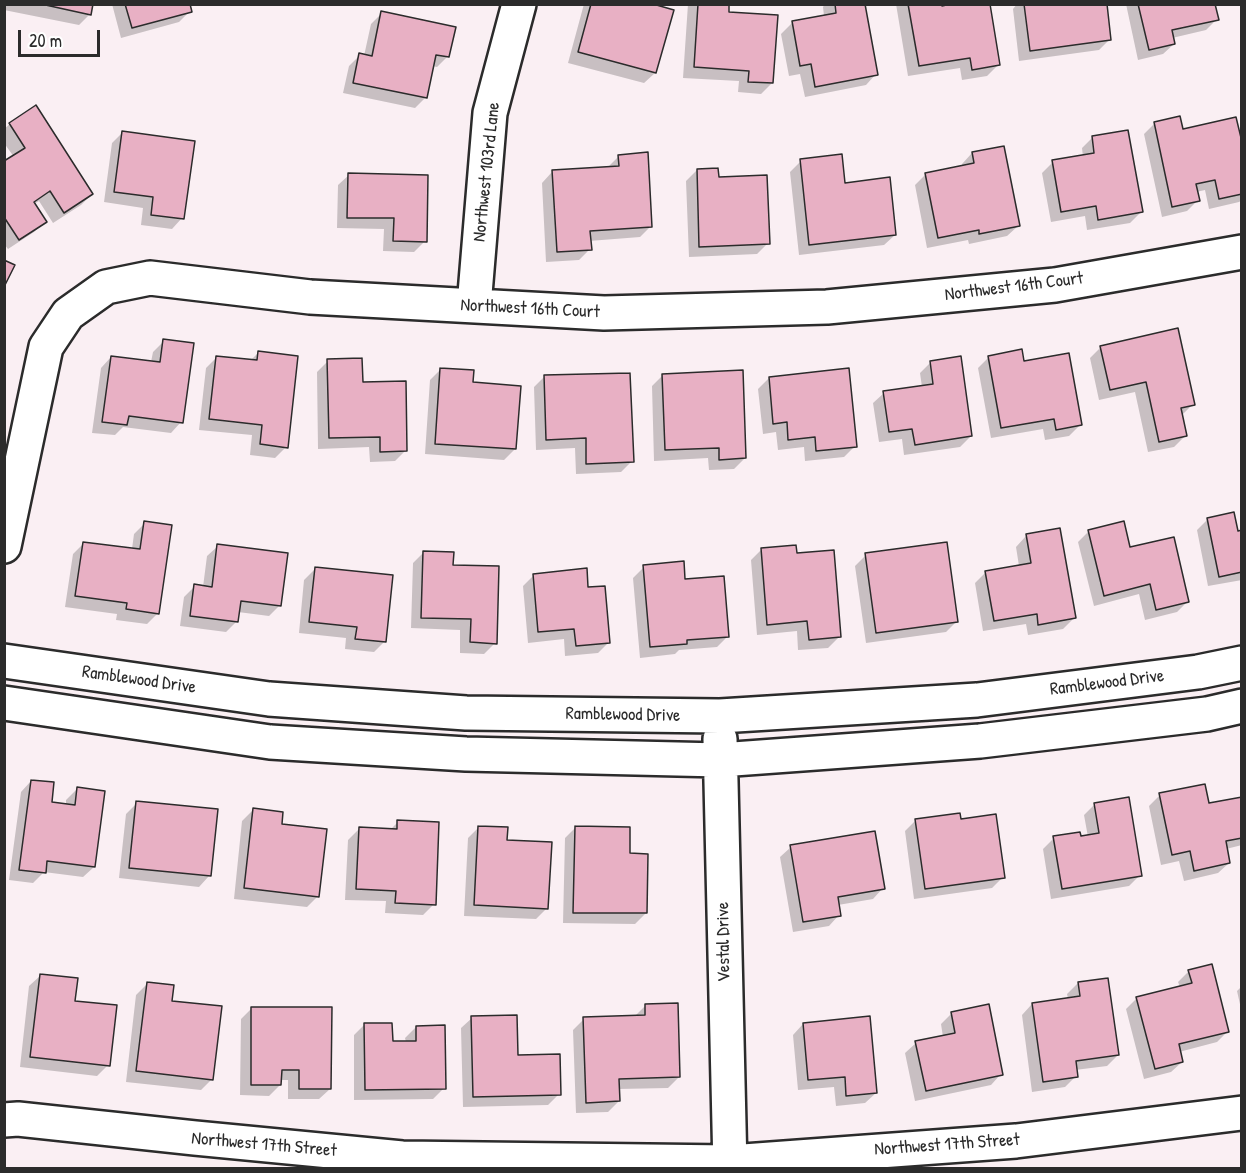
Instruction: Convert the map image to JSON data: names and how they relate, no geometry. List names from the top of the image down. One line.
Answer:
{"streets":{"street":["Northwest 103rd Lane","Northwest 16th Court","Ramblewood Drive","Vestal Drive","Northwest 17th Street"]},"crossings":[["Northwest 103rd Lane","Northwest 16th Court"],["Ramblewood Drive","Vestal Drive"],["Vestal Drive","Northwest 17th Street"]],"scale_bar":"20 m"}
